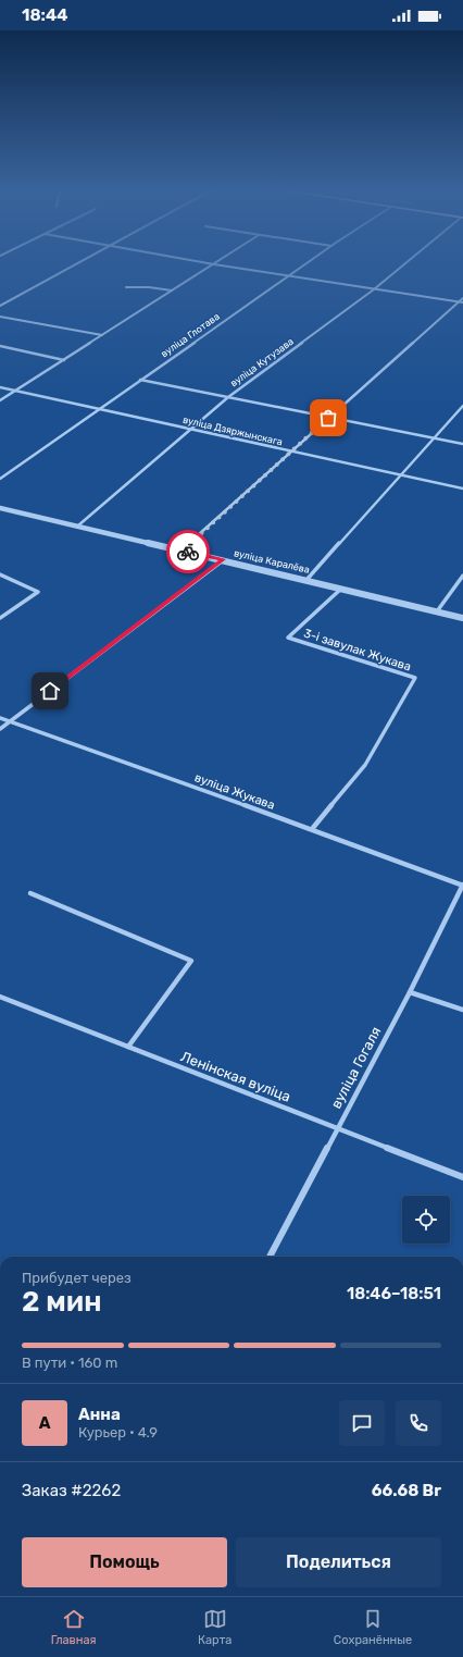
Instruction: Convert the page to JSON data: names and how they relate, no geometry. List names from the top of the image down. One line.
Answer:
{"streets":{"street":["вуліца Глотава","вуліца Кутузава","вуліца Дзяржынскага","вуліца Каралёва","3-і завулак Жукава","вуліца Жукава","вуліца Гогаля","Ленінская вуліца"]},"crossings":[["вуліца Глотава","вуліца Дзяржынскага"],["вуліца Кутузава","вуліца Дзяржынскага"],["вуліца Кутузава","вуліца Каралёва"],["вуліца Каралёва","3-і завулак Жукава"],["3-і завулак Жукава","вуліца Жукава"],["вуліца Жукава","вуліца Гогаля"],["вуліца Гогаля","Ленінская вуліца"]],"page":{"status":"18:44","heading":["2 мин","Прибудет через","18:46–18:51"],"panel":["Анна","Курьер · 4.9","Заказ #2262","66.68 Br"],"bar":"В пути · 160 m","round":"А","buttons":["Помощь","Поделиться"],"tabs":["Главная","Карта","Сохранённые"]}}
